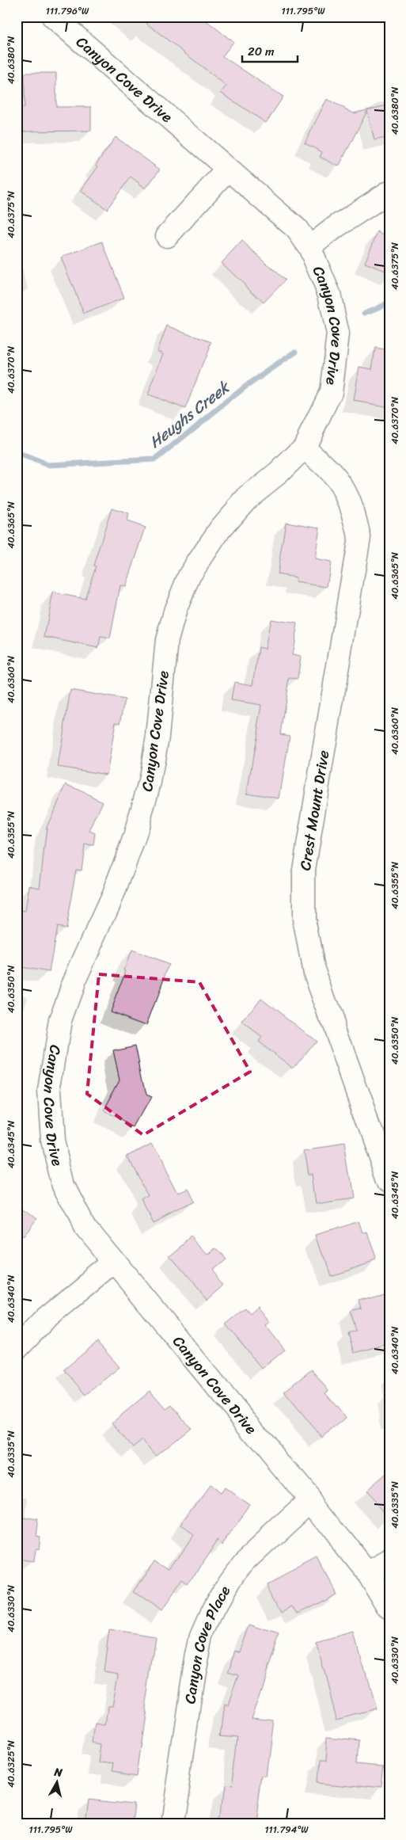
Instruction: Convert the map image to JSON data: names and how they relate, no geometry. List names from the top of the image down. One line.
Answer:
{"streets":{"street":["Canyon Cove Drive","Crest Mount Drive","Canyon Cove Place"]},"crossings":[["Canyon Cove Drive","Crest Mount Drive"],["Canyon Cove Drive","Canyon Cove Place"]],"water":["Heughs Creek"],"scale_bar":"20 m","north":"top","coordinates":["111.796°W","111.795°W","40.6380°N","40.6375°N","40.6370°N","40.6365°N","40.6360°N","40.6355°N","40.6350°N","40.6345°N","40.6340°N","40.6335°N","40.6330°N","40.6325°N","111.794°W"]}
